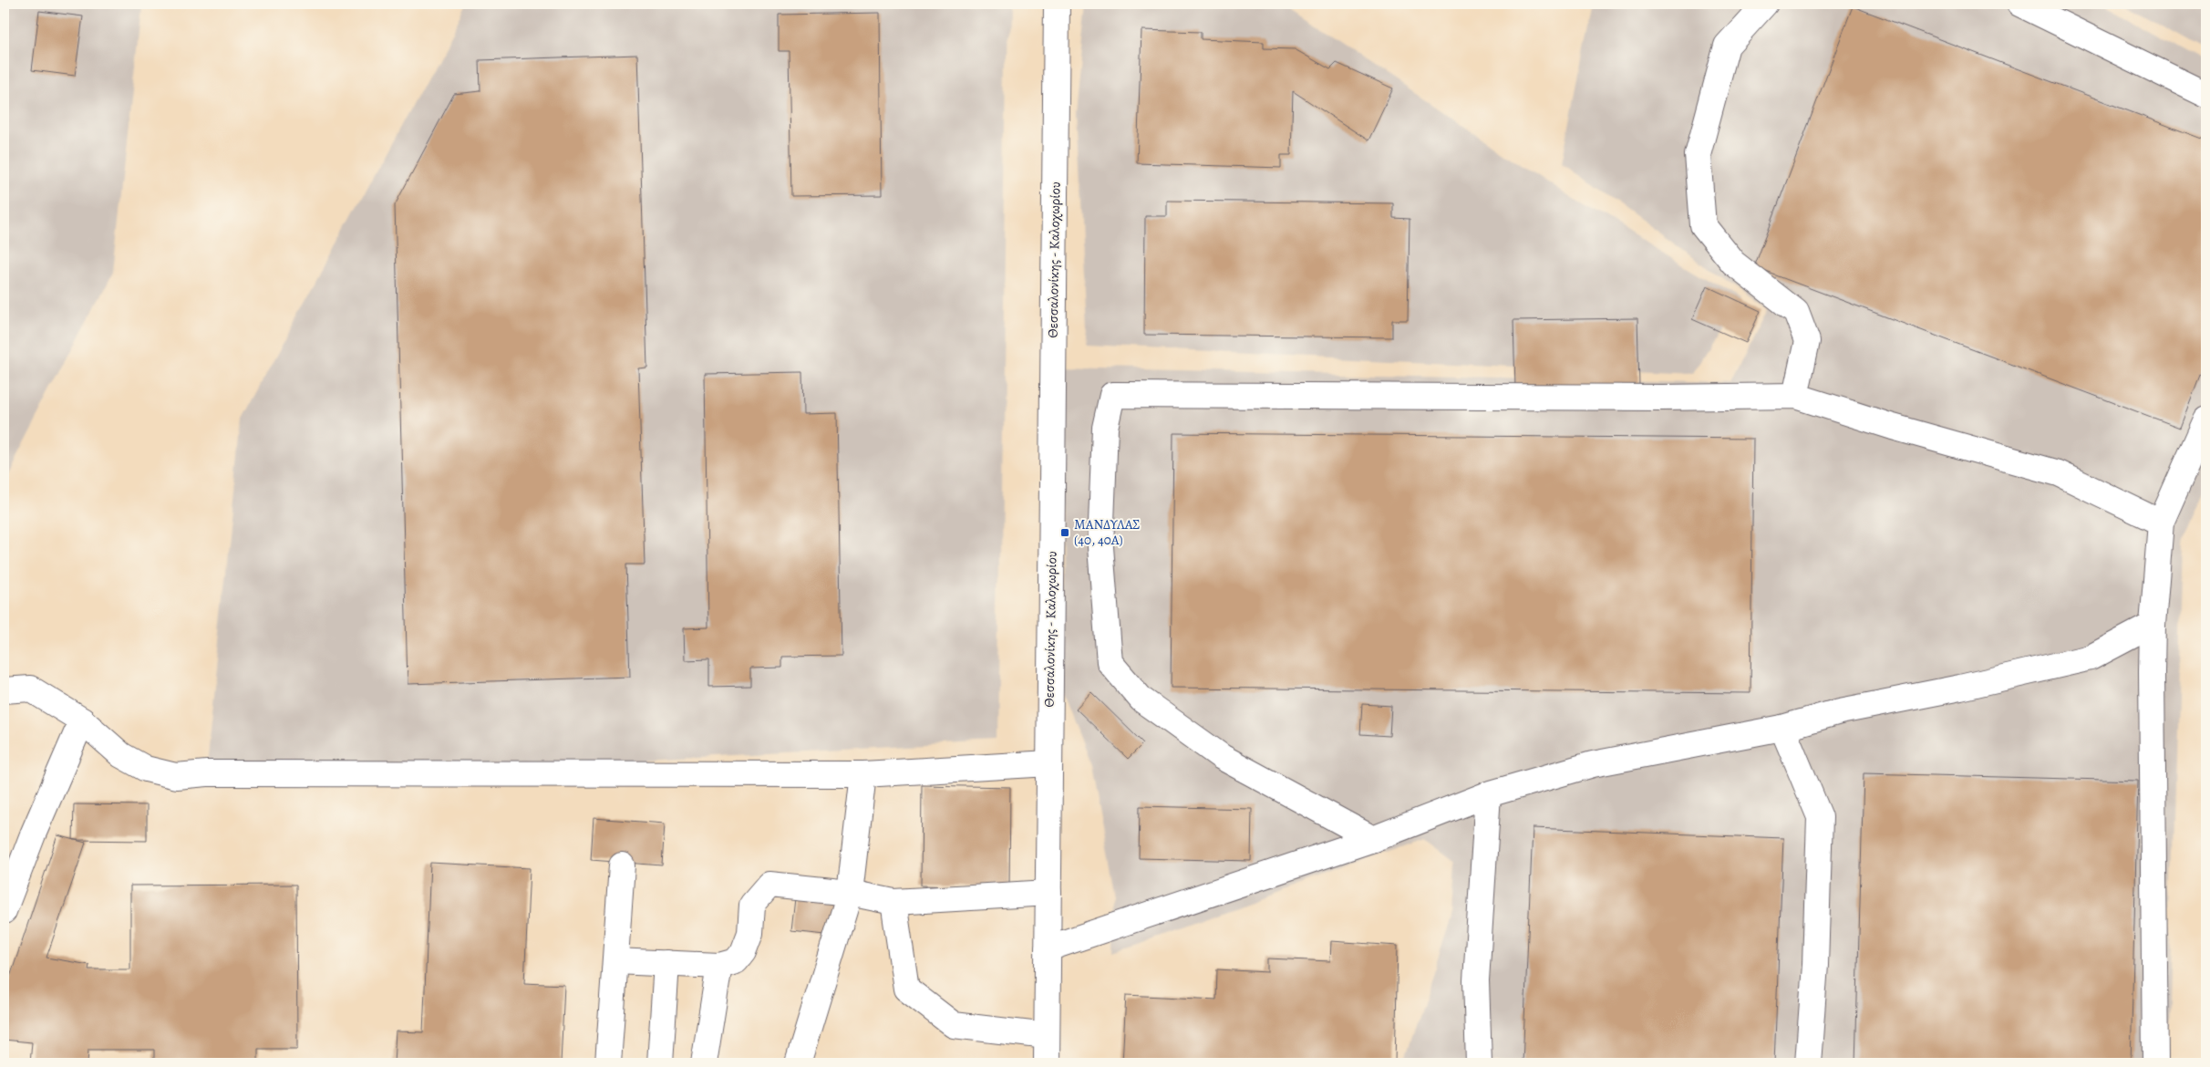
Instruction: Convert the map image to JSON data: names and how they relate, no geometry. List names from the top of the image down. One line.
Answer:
{"streets":{"main road":["Θεσσαλονίκης - Καλοχωρίου"]},"places":{"transit":["ΜΑΝΔΥΛΑΣ (40, 40Α)"]}}
